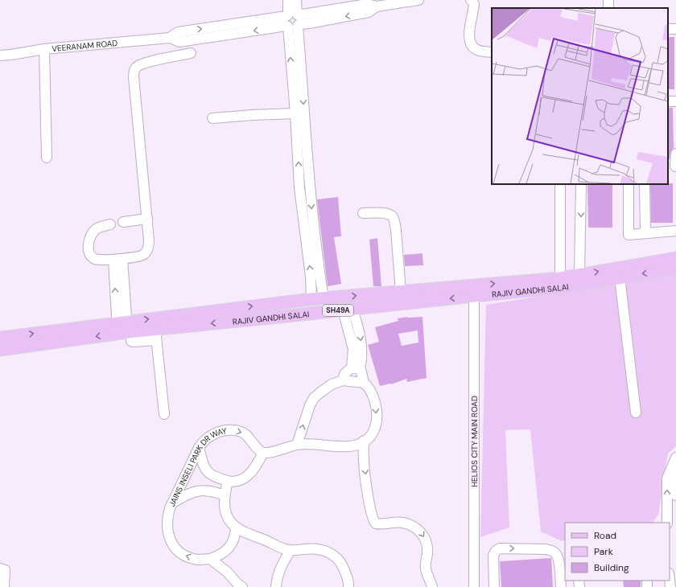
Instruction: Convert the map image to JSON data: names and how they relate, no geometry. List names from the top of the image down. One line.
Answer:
{"streets":{"main road":["RAJIV GANDHI SALAI","SH49A"],"street":["VEERANAM ROAD","HELIOS CITY MAIN ROAD","JAINS INSELI PARK DR WAY"]},"crossings":[["RAJIV GANDHI SALAI","HELIOS CITY MAIN ROAD"]],"legend":["Road","Park","Building"]}
